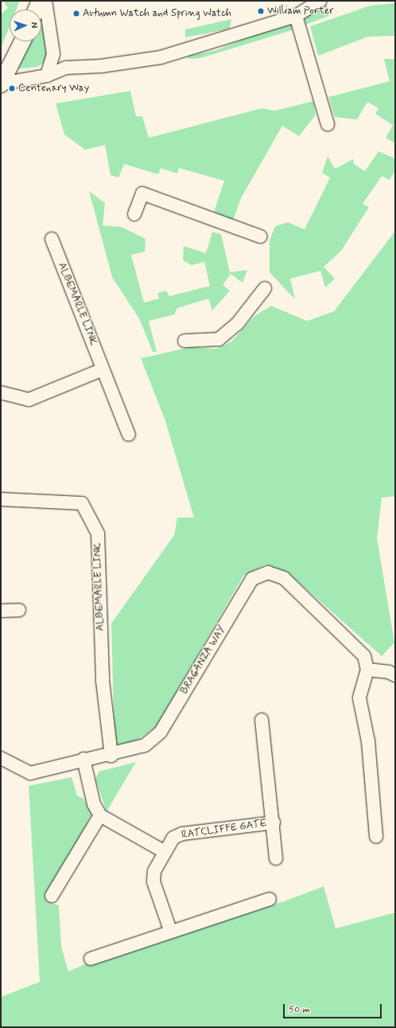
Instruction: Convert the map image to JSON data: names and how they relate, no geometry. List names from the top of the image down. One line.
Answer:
{"streets":{"street":["ALBEMARLE LINK","BRAGANZA WAY","RATCLIFFE GATE"]},"crossings":[["ALBEMARLE LINK","BRAGANZA WAY"]],"places":["William Porter","Autumn Watch and Spring Watch","Centenary Way"],"scale_bar":"50 m","north":"right"}
